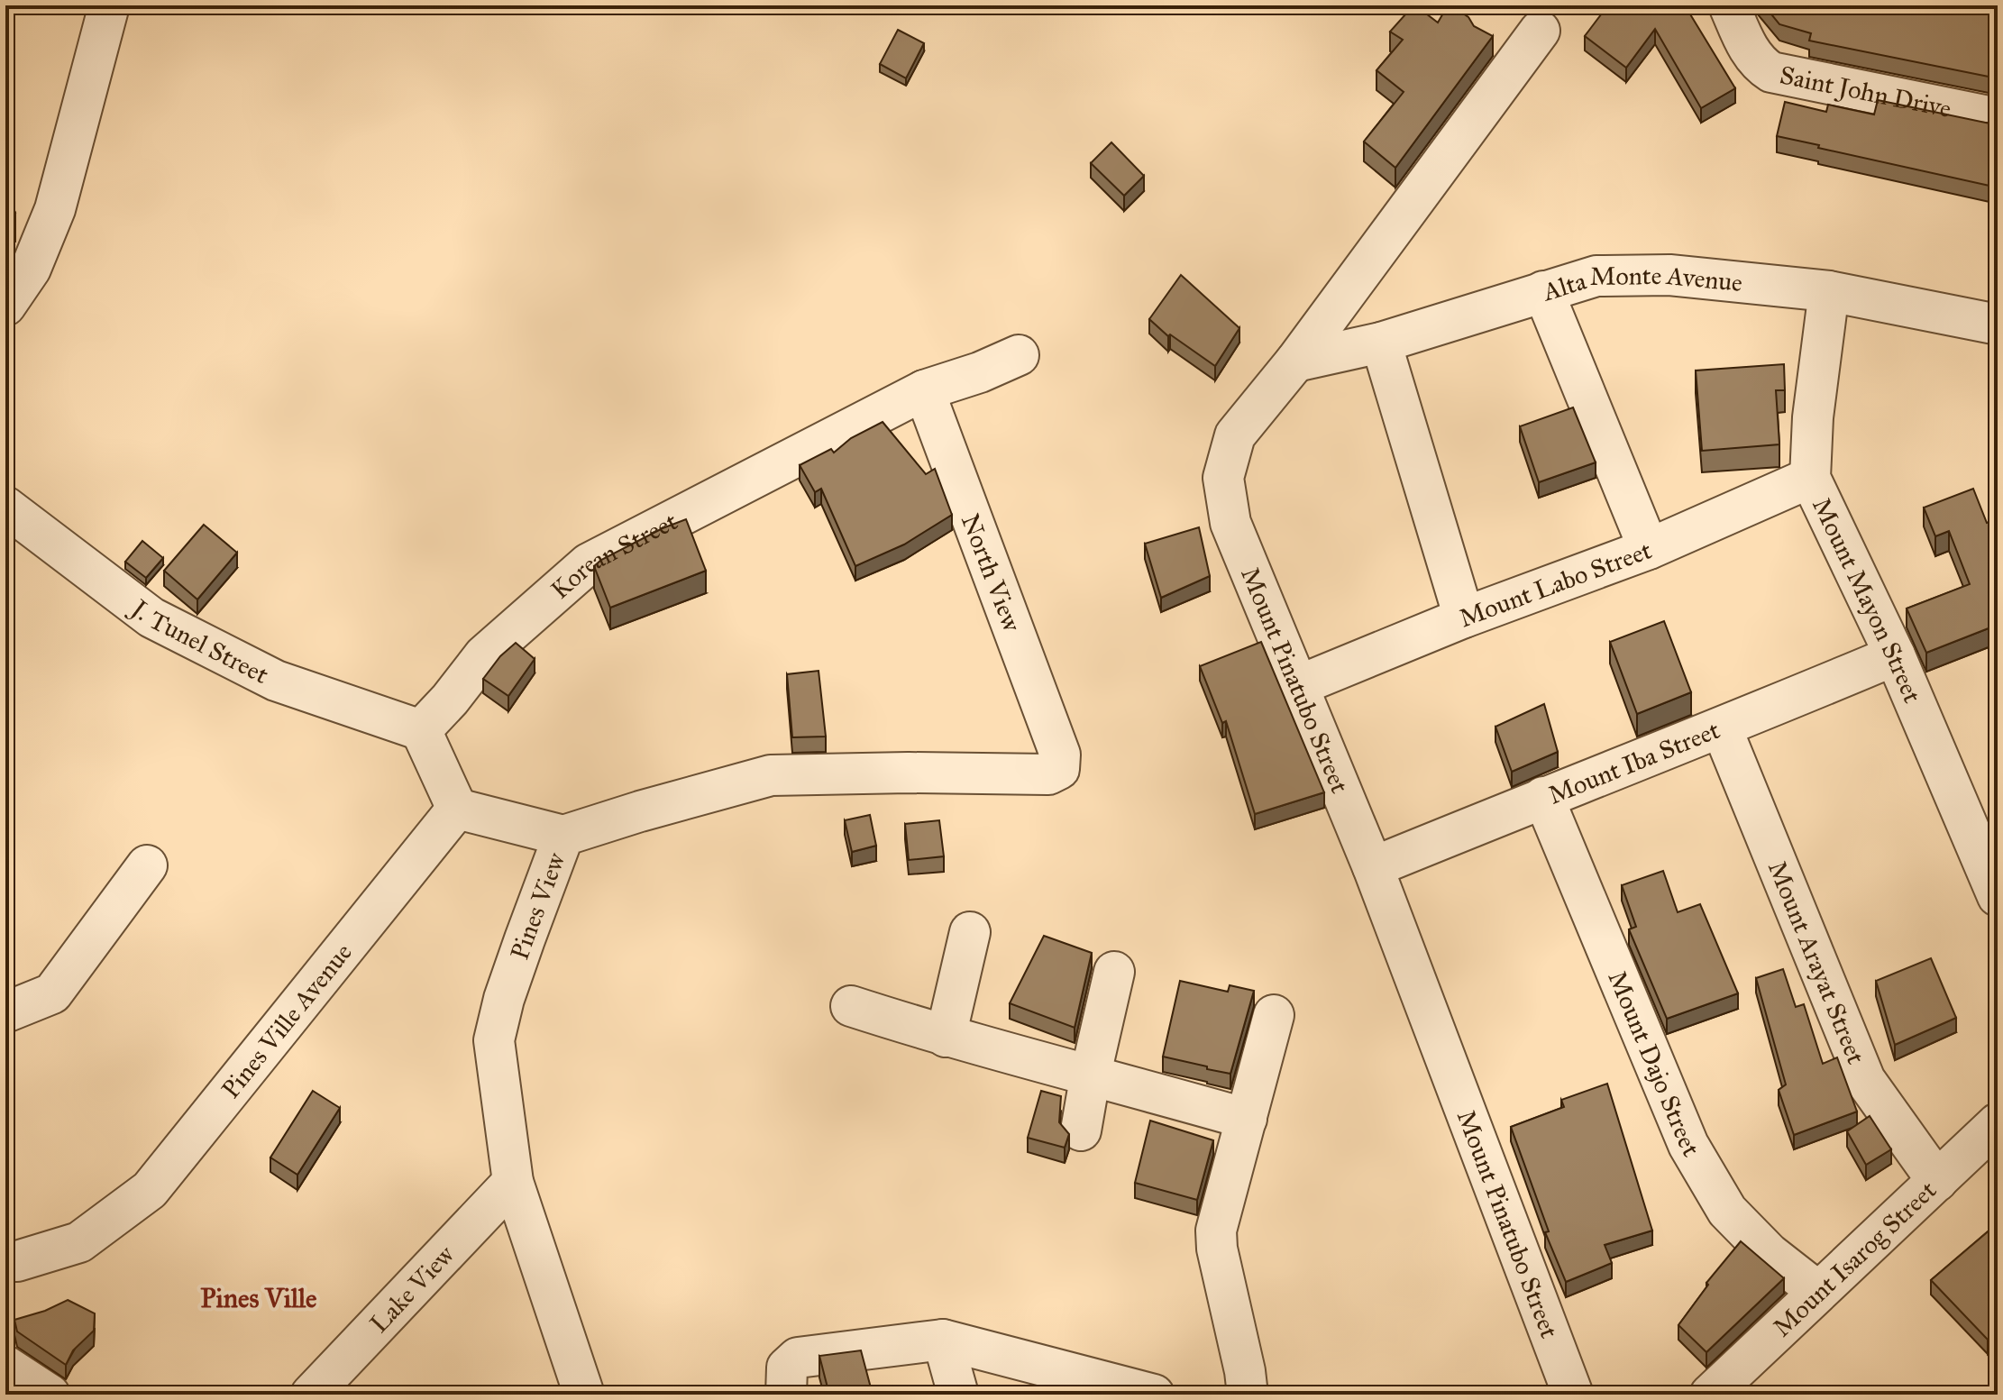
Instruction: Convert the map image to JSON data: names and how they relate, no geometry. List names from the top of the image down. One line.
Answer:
{"streets":{"street":["Saint John Drive","Alta Monte Avenue","Korean Street","North View","Mount Labo Street","Mount Mayon Street","J. Tunel Street","Mount Pinatubo Street","Mount Iba Street","Pines View","Mount Arayat Street","Pines Ville Avenue","Mount Dajo Street","Mount Isarog Street","Lake View"]},"crossings":[["Alta Monte Avenue","Mount Mayon Street"],["Alta Monte Avenue","Mount Pinatubo Street"],["Korean Street","North View"],["Korean Street","J. Tunel Street"],["North View","Pines View"],["Mount Labo Street","Mount Mayon Street"],["Mount Labo Street","Mount Pinatubo Street"],["Mount Mayon Street","Mount Iba Street"],["Mount Pinatubo Street","Mount Iba Street"],["Mount Iba Street","Mount Arayat Street"],["Mount Iba Street","Mount Dajo Street"],["Pines View","Lake View"],["Mount Arayat Street","Mount Isarog Street"],["Mount Dajo Street","Mount Isarog Street"]],"districts":["Pines Ville"]}
